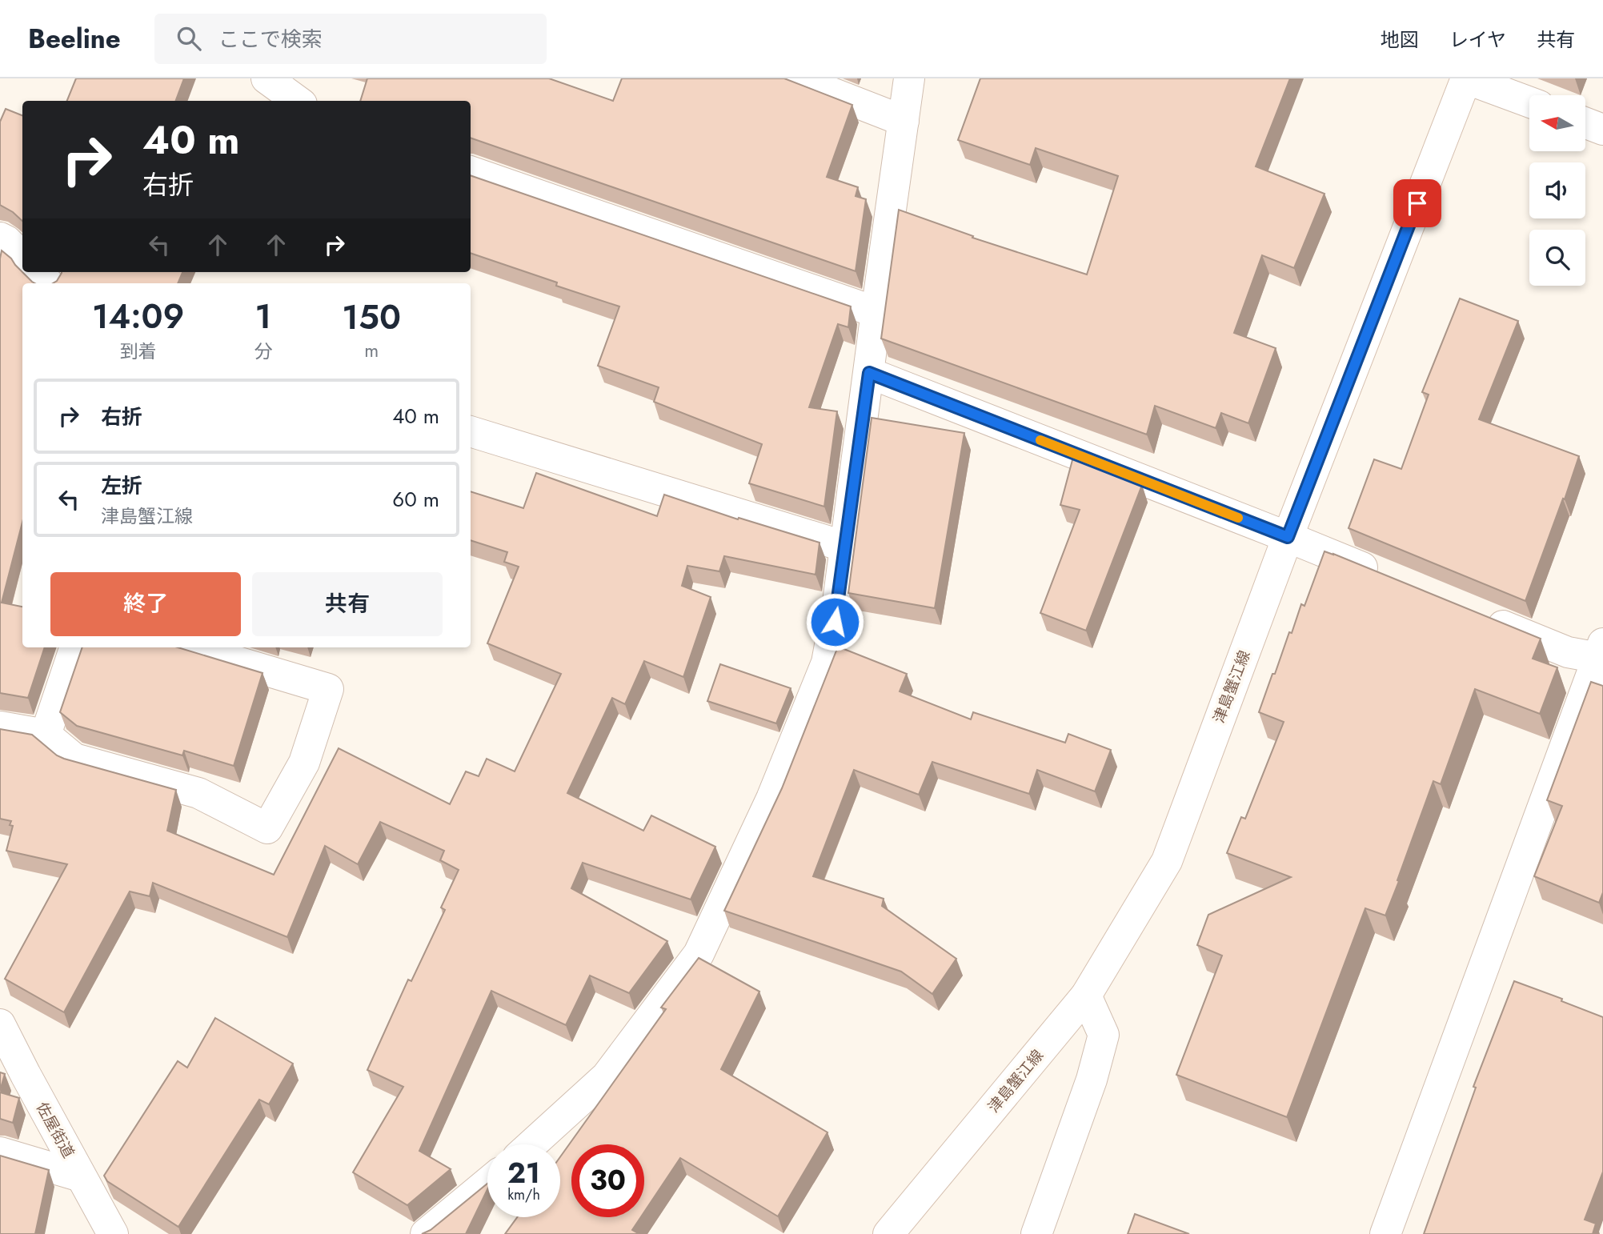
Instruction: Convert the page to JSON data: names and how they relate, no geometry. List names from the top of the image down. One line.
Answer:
{"streets":{"street":["津島蟹江線","佐屋街道"]},"north":"left","page":{"header":"Beeline","search":"ここで検索","nav":["地図","レイヤ","共有"],"turn":["40 m","右折"],"eta":["14:09","到着","1","分","150","m"],"list":[{"name":"右折","value":"40 m"},{"name":"左折","note":"津島蟹江線","value":"60 m"}],"buttons":["終了","共有"],"speed":"21 km/h","limit":"30"}}
